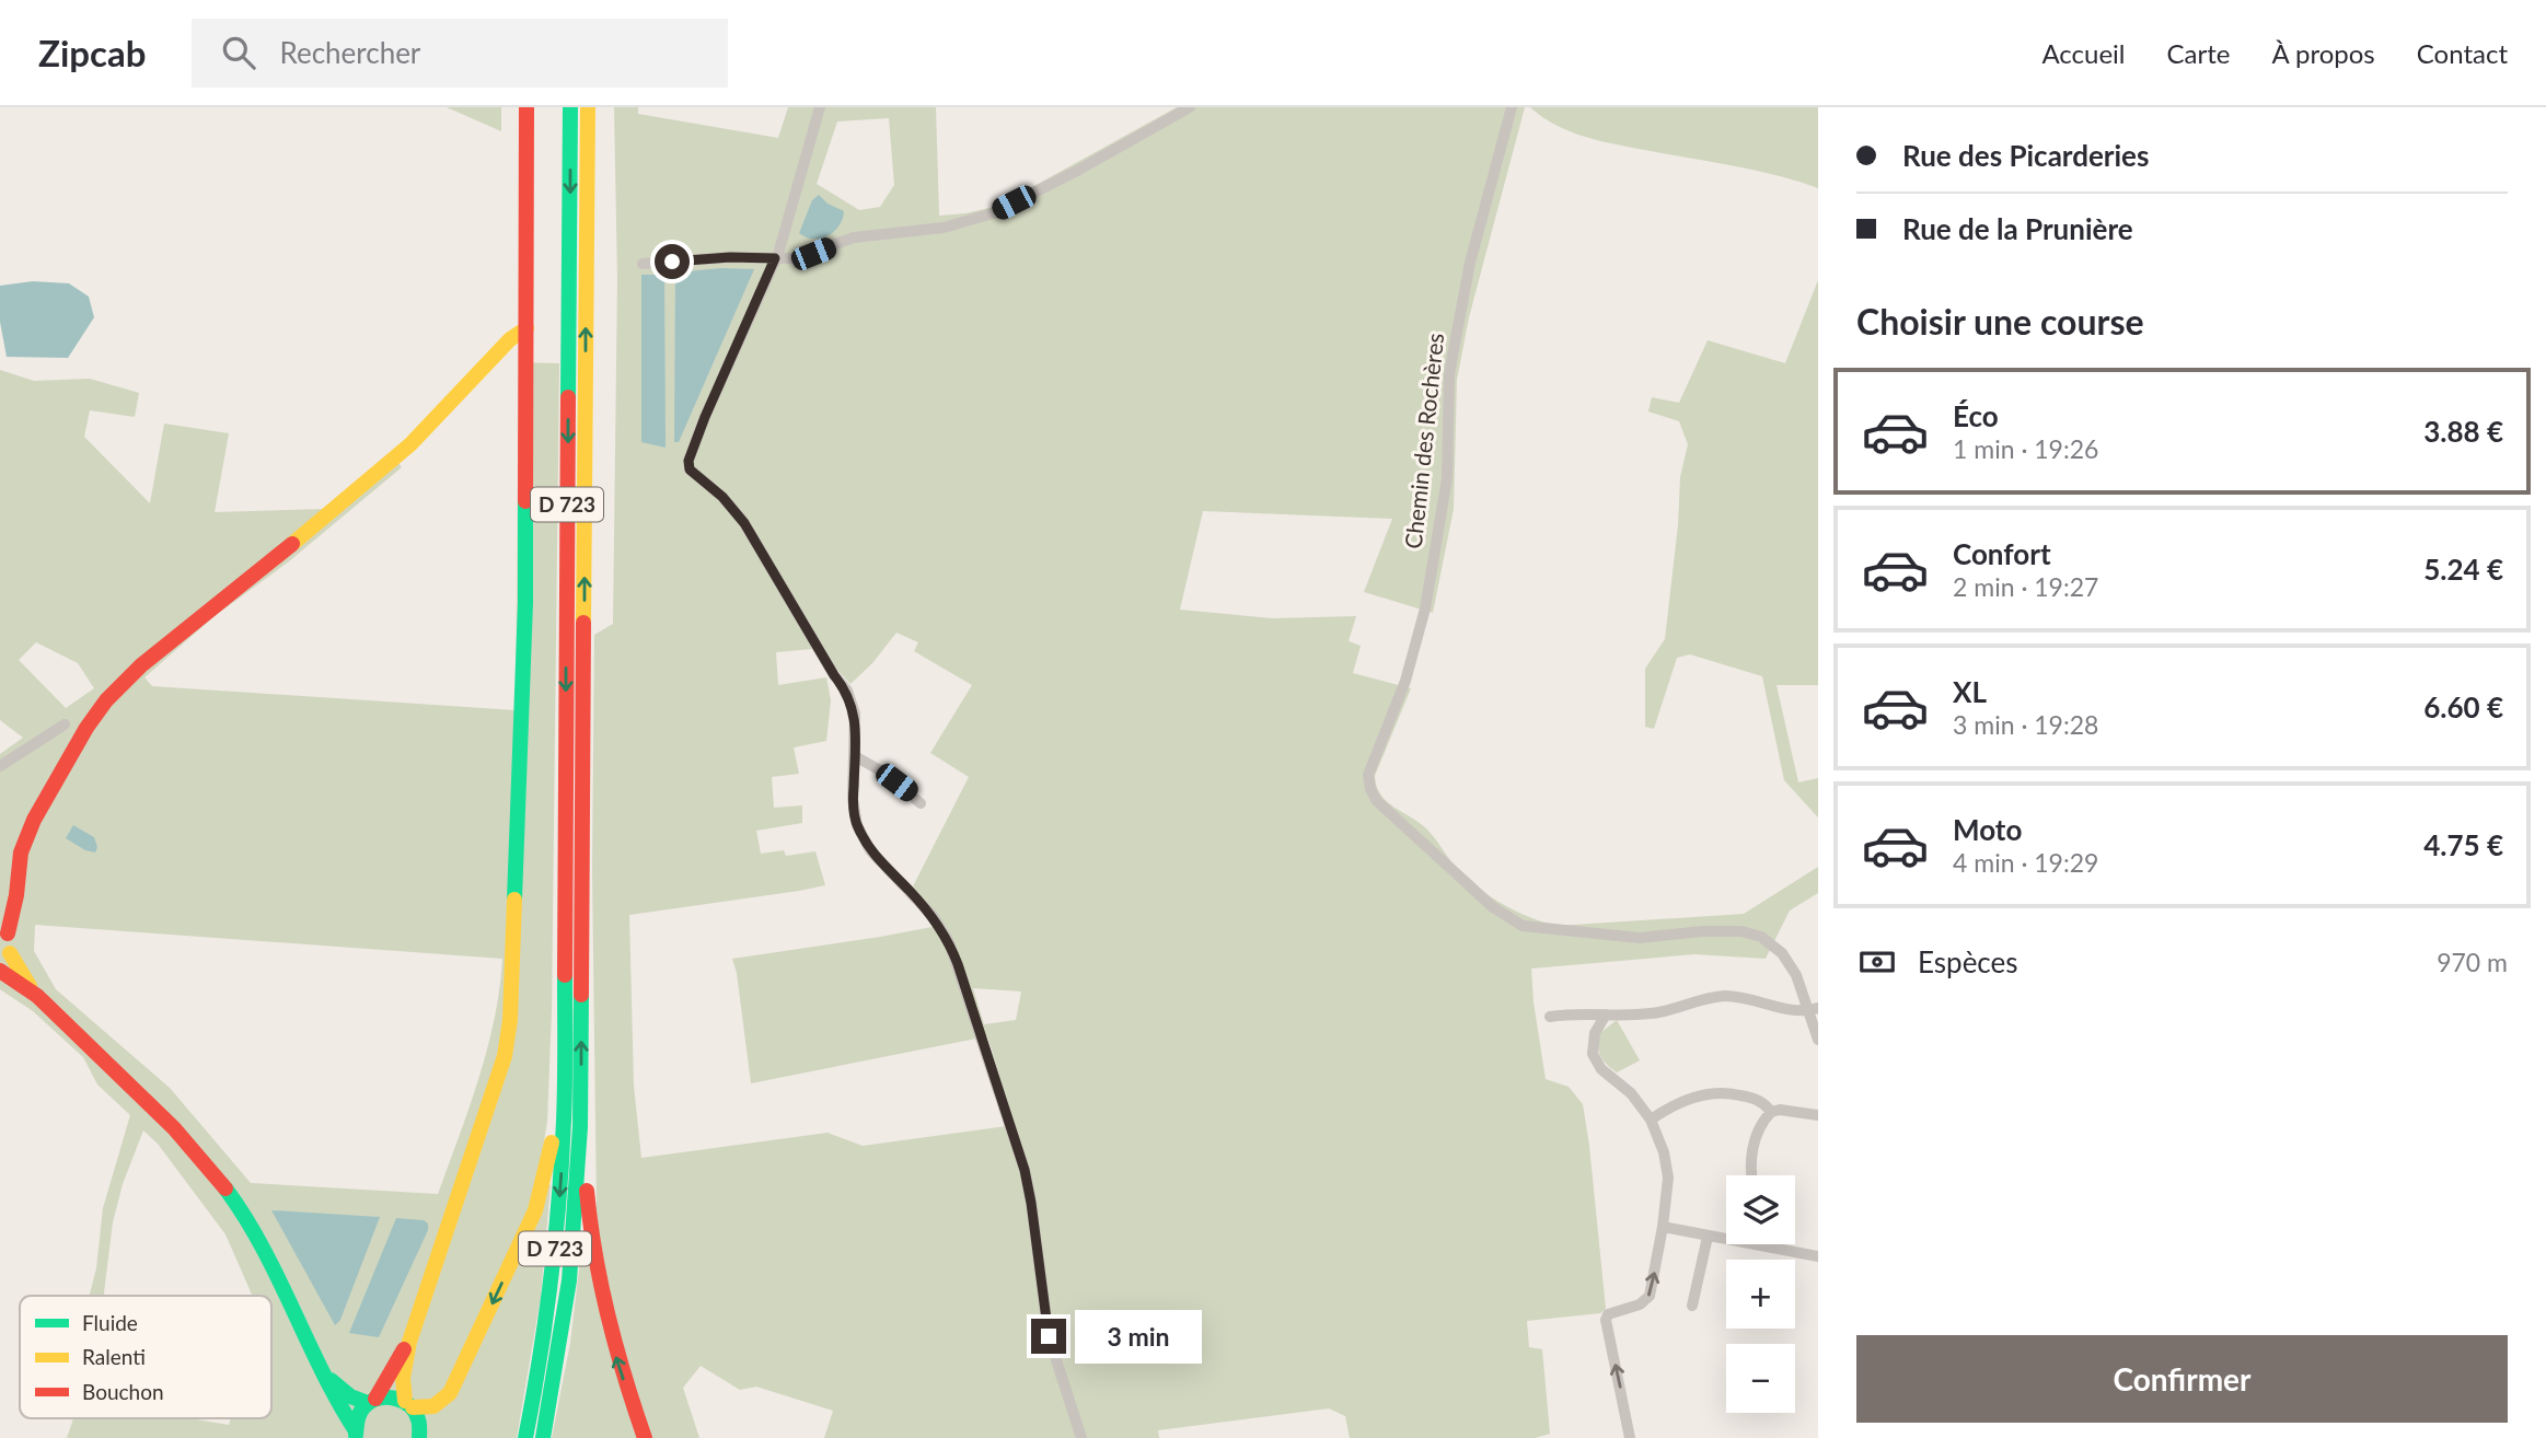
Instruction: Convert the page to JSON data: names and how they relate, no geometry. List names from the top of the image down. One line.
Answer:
{"streets":{"main road":["D 723"],"street":["Chemin des Rochères"]},"legend":["Fluide","Ralenti","Bouchon"],"page":{"header":"Zipcab","search":"Rechercher","nav":["Accueil","Carte","À propos","Contact"],"banner":["Rue des Picarderies","Rue de la Prunière"],"heading":"Choisir une course","list":[{"name":"Éco","note":"1 min · 19:26","value":"3.88 €"},{"name":"Confort","note":"2 min · 19:27","value":"5.24 €"},{"name":"XL","note":"3 min · 19:28","value":"6.60 €"},{"name":"Moto","note":"4 min · 19:29","value":"4.75 €"}],"pay":["Espèces","970 m"],"map_buttons":["+","−"],"bubble":"3 min","buttons":"Confirmer"}}
